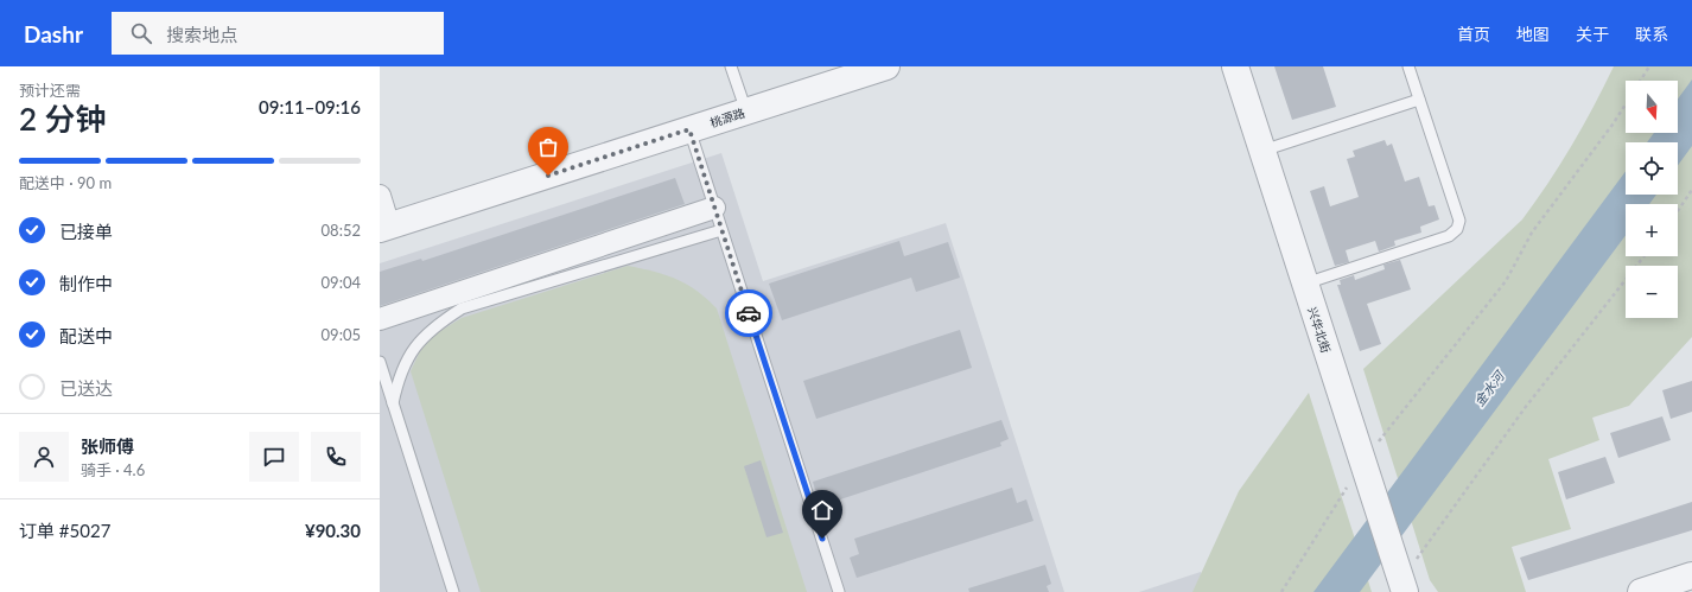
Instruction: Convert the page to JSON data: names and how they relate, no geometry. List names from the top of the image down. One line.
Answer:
{"streets":{"street":["桃源路","兴华北街"]},"water":["金水河"],"north":"bottom","page":{"header":"Dashr","search":"搜索地点","nav":["首页","地图","关于","联系"],"heading":["2 分钟","预计还需","09:11–09:16"],"panel":["张师傅","骑手 · 4.6","订单 #5027","¥90.30"],"map_buttons":["+","−"],"bar":"配送中 · 90 m","list":[["已接单","08:52"],["制作中","09:04"],["配送中","09:05"],"已送达"]}}
